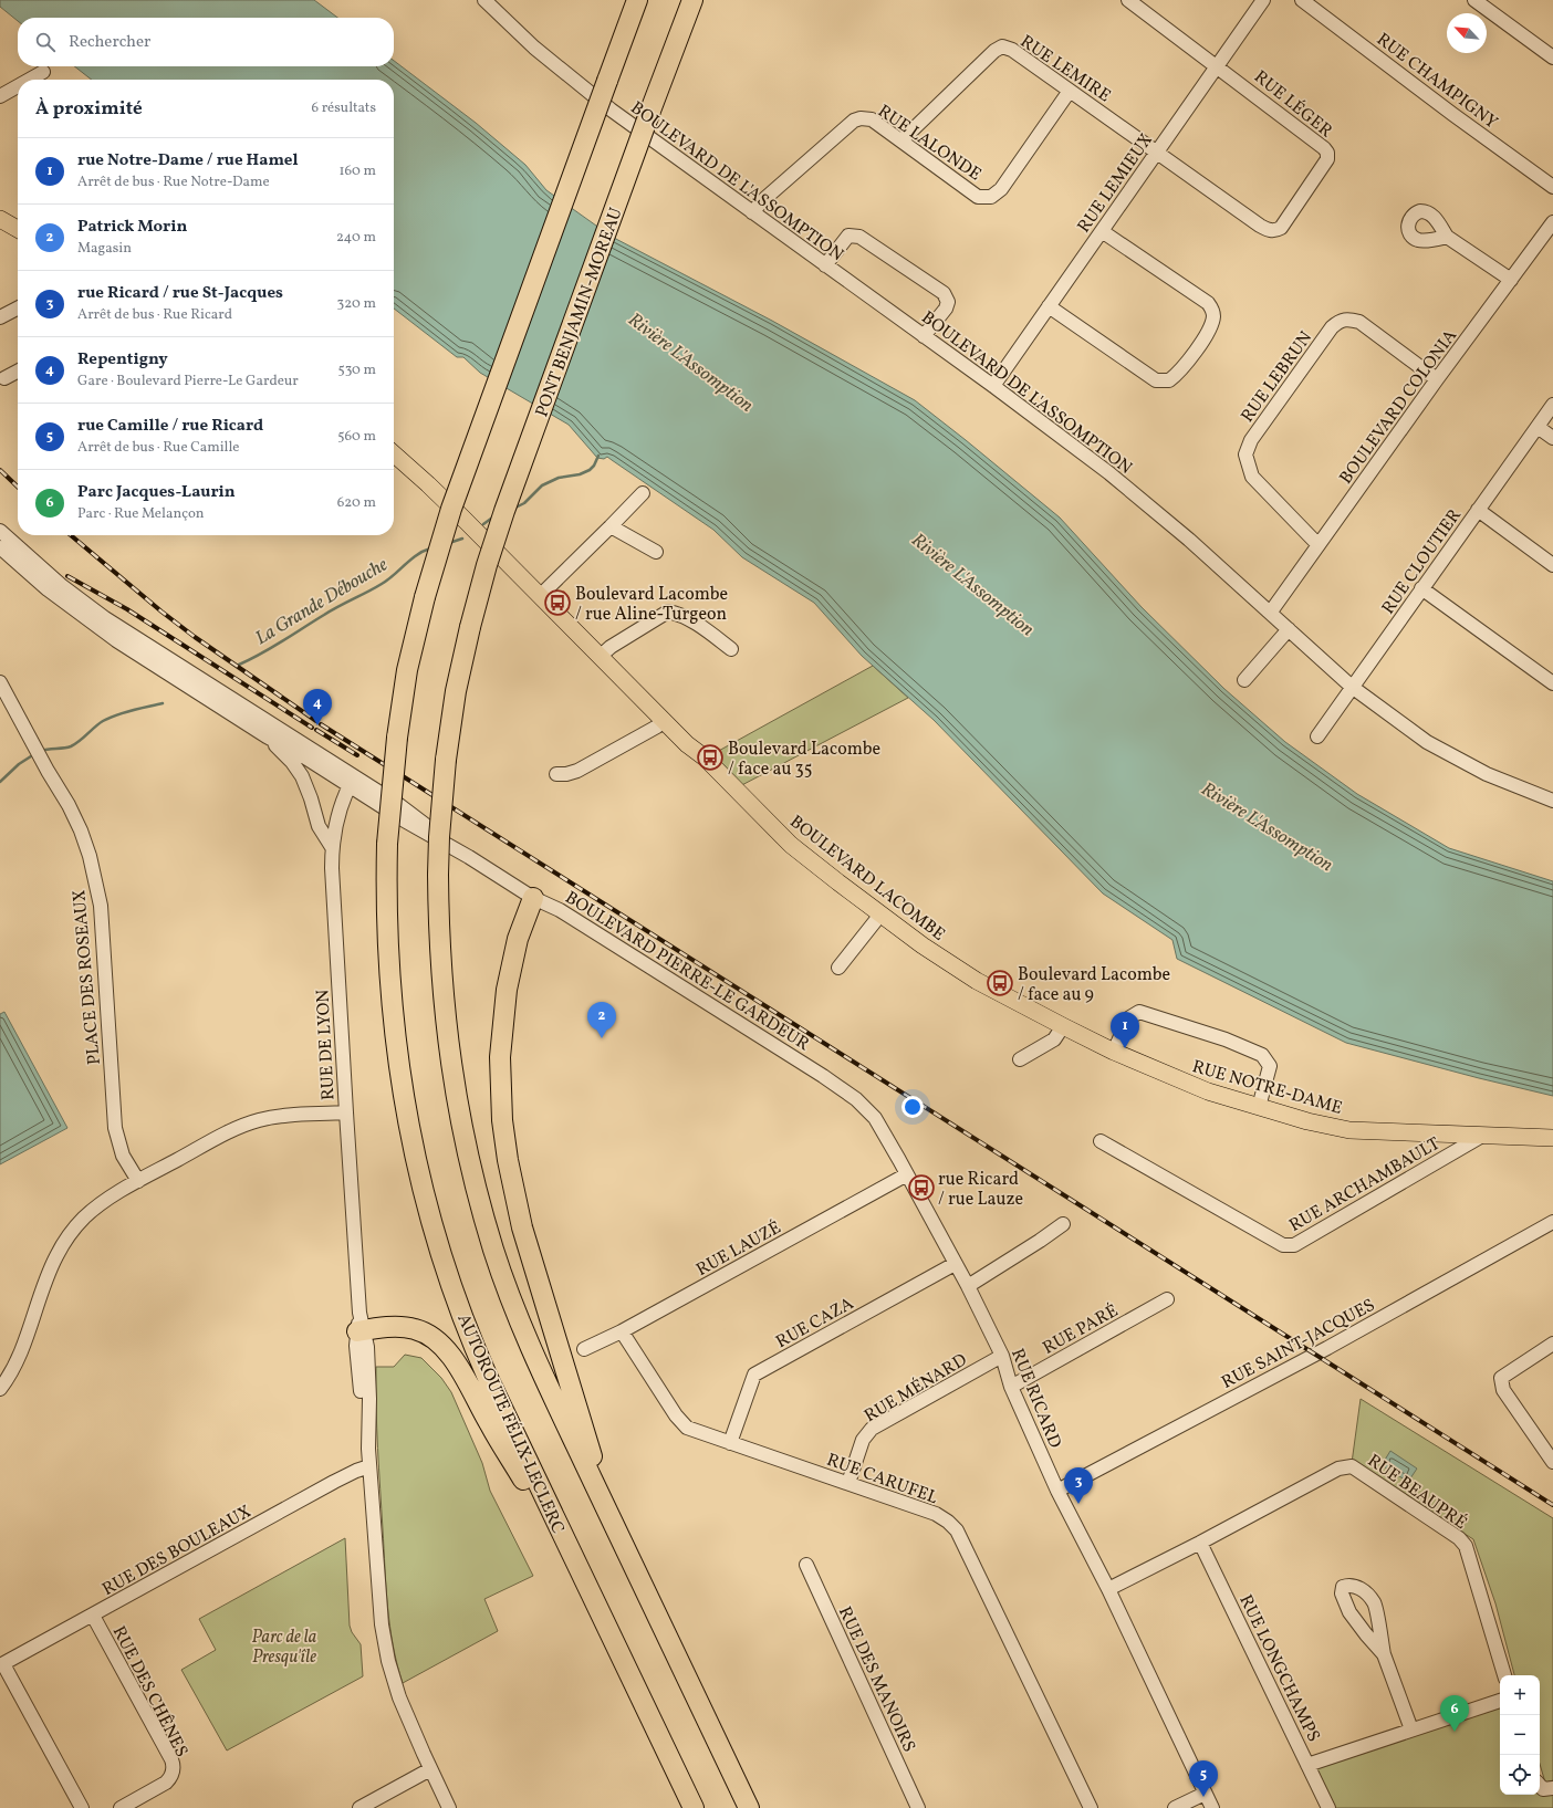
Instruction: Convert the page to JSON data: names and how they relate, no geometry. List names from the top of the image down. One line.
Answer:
{"streets":{"highway":["PONT BENJAMIN-MOREAU","AUTOROUTE FÉLIX-LECLERC"],"main road":["BOULEVARD LACOMBE","RUE NOTRE-DAME"],"street":["RUE LEMIRE","RUE CHAMPIGNY","RUE LÉGER","RUE LALONDE","BOULEVARD DE L'ASSOMPTION","RUE LEMIEUX","RUE LEBRUN","BOULEVARD COLONIA","RUE CLOUTIER","BOULEVARD PIERRE-LE GARDEUR","PLACE DES ROSEAUX","RUE DE LYON","RUE ARCHAMBAULT","RUE LAUZÉ","RUE CAZA","RUE PARÉ","RUE SAINT-JACQUES","RUE MÉNARD","RUE RICARD","RUE CARUFEL","RUE BEAUPRÉ","RUE DES BOULEAUX","RUE LONGCHAMPS","RUE DES MANOIRS","RUE DES CHÊNES"]},"crossings":[["RUE LEMIRE","RUE LÉGER"],["RUE LEMIRE","RUE LALONDE"],["RUE LEMIRE","RUE LEMIEUX"],["RUE LÉGER","RUE LEMIEUX"],["RUE LALONDE","BOULEVARD DE L'ASSOMPTION"],["BOULEVARD DE L'ASSOMPTION","RUE LEMIEUX"],["BOULEVARD DE L'ASSOMPTION","BOULEVARD COLONIA"],["BOULEVARD DE L'ASSOMPTION","RUE CLOUTIER"],["RUE LEBRUN","BOULEVARD COLONIA"],["BOULEVARD LACOMBE","RUE NOTRE-DAME"],["BOULEVARD PIERRE-LE GARDEUR","RUE DE LYON"],["BOULEVARD PIERRE-LE GARDEUR","RUE RICARD"],["RUE DE LYON","RUE DES BOULEAUX"],["RUE NOTRE-DAME","RUE ARCHAMBAULT"],["RUE LAUZÉ","RUE RICARD"],["RUE LAUZÉ","RUE CARUFEL"],["RUE CAZA","RUE RICARD"],["RUE CAZA","RUE CARUFEL"],["RUE PARÉ","RUE RICARD"],["RUE SAINT-JACQUES","RUE RICARD"],["RUE MÉNARD","RUE RICARD"],["RUE MÉNARD","RUE CARUFEL"],["RUE RICARD","RUE BEAUPRÉ"],["RUE BEAUPRÉ","RUE LONGCHAMPS"],["RUE DES BOULEAUX","RUE DES CHÊNES"]],"water":["Rivière L'Assomption","La Grande Débouche"],"parks":["Parc de la Presqu'île"],"places":{"bus stop":["Boulevard Lacombe / rue Aline-Turgeon","Boulevard Lacombe / face au 35","Boulevard Lacombe / face au 9","rue Ricard / rue Lauze"]},"north":"top left","page":{"search":"Rechercher","heading":["À proximité","6 résultats"],"list":[{"mark":"1","name":"rue Notre-Dame / rue Hamel","note":"Arrêt de bus · Rue Notre-Dame","value":"160 m"},{"mark":"2","name":"Patrick Morin","note":"Magasin","value":"240 m"},{"mark":"3","name":"rue Ricard / rue St-Jacques","note":"Arrêt de bus · Rue Ricard","value":"320 m"},{"mark":"4","name":"Repentigny","note":"Gare · Boulevard Pierre-Le Gardeur","value":"530 m"},{"mark":"5","name":"rue Camille / rue Ricard","note":"Arrêt de bus · Rue Camille","value":"560 m"},{"mark":"6","name":"Parc Jacques-Laurin","note":"Parc · Rue Melançon","value":"620 m"}],"pins":["4","2","1","3","6","5"],"map_buttons":["+","−"]}}
